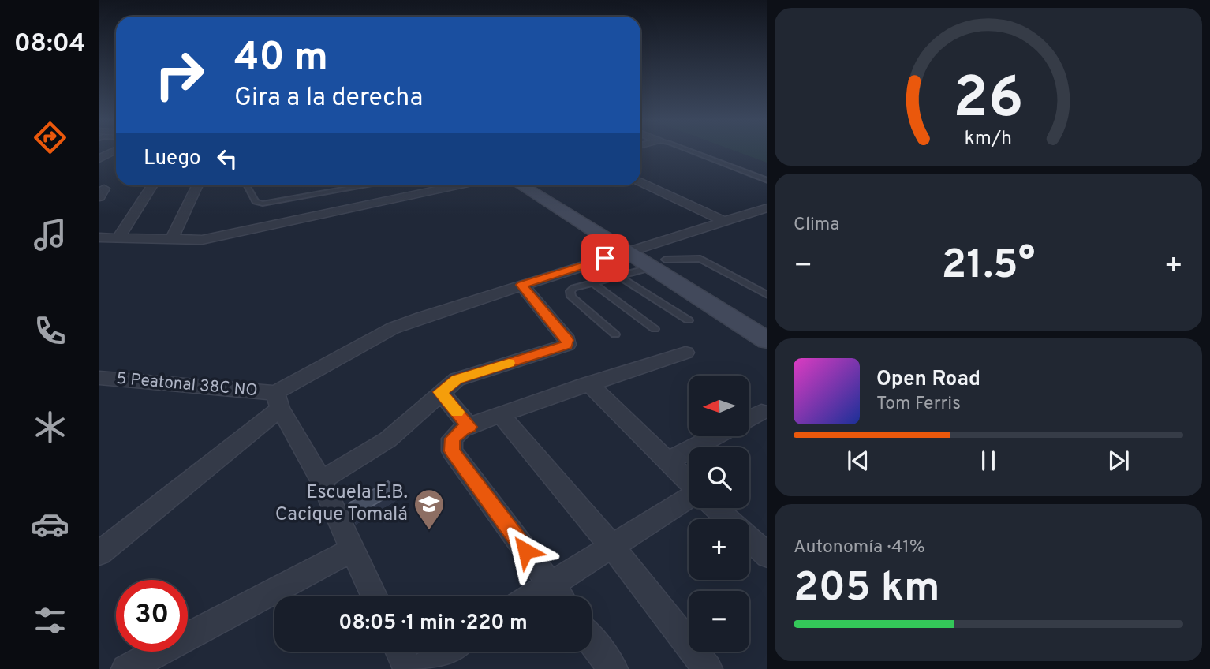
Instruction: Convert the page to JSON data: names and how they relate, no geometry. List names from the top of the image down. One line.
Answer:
{"streets":{"street":["5 Peatonal 38C NO"]},"places":{"school or university":["Escuela E.B. Cacique Tomalá"]},"north":"left","page":{"tabs":"08:04","turn":["40 m","Gira a la derecha"],"then":"Luego","tile":["Clima",["Autonomía · 41%","205 km"]],"heat":["−","21.5°","+"],"song":["Open Road","Tom Ferris"],"map_buttons":["+","−"],"limit":"30","trip":"08:05 · 1 min · 220 m","gauge":["26","km/h"]}}
